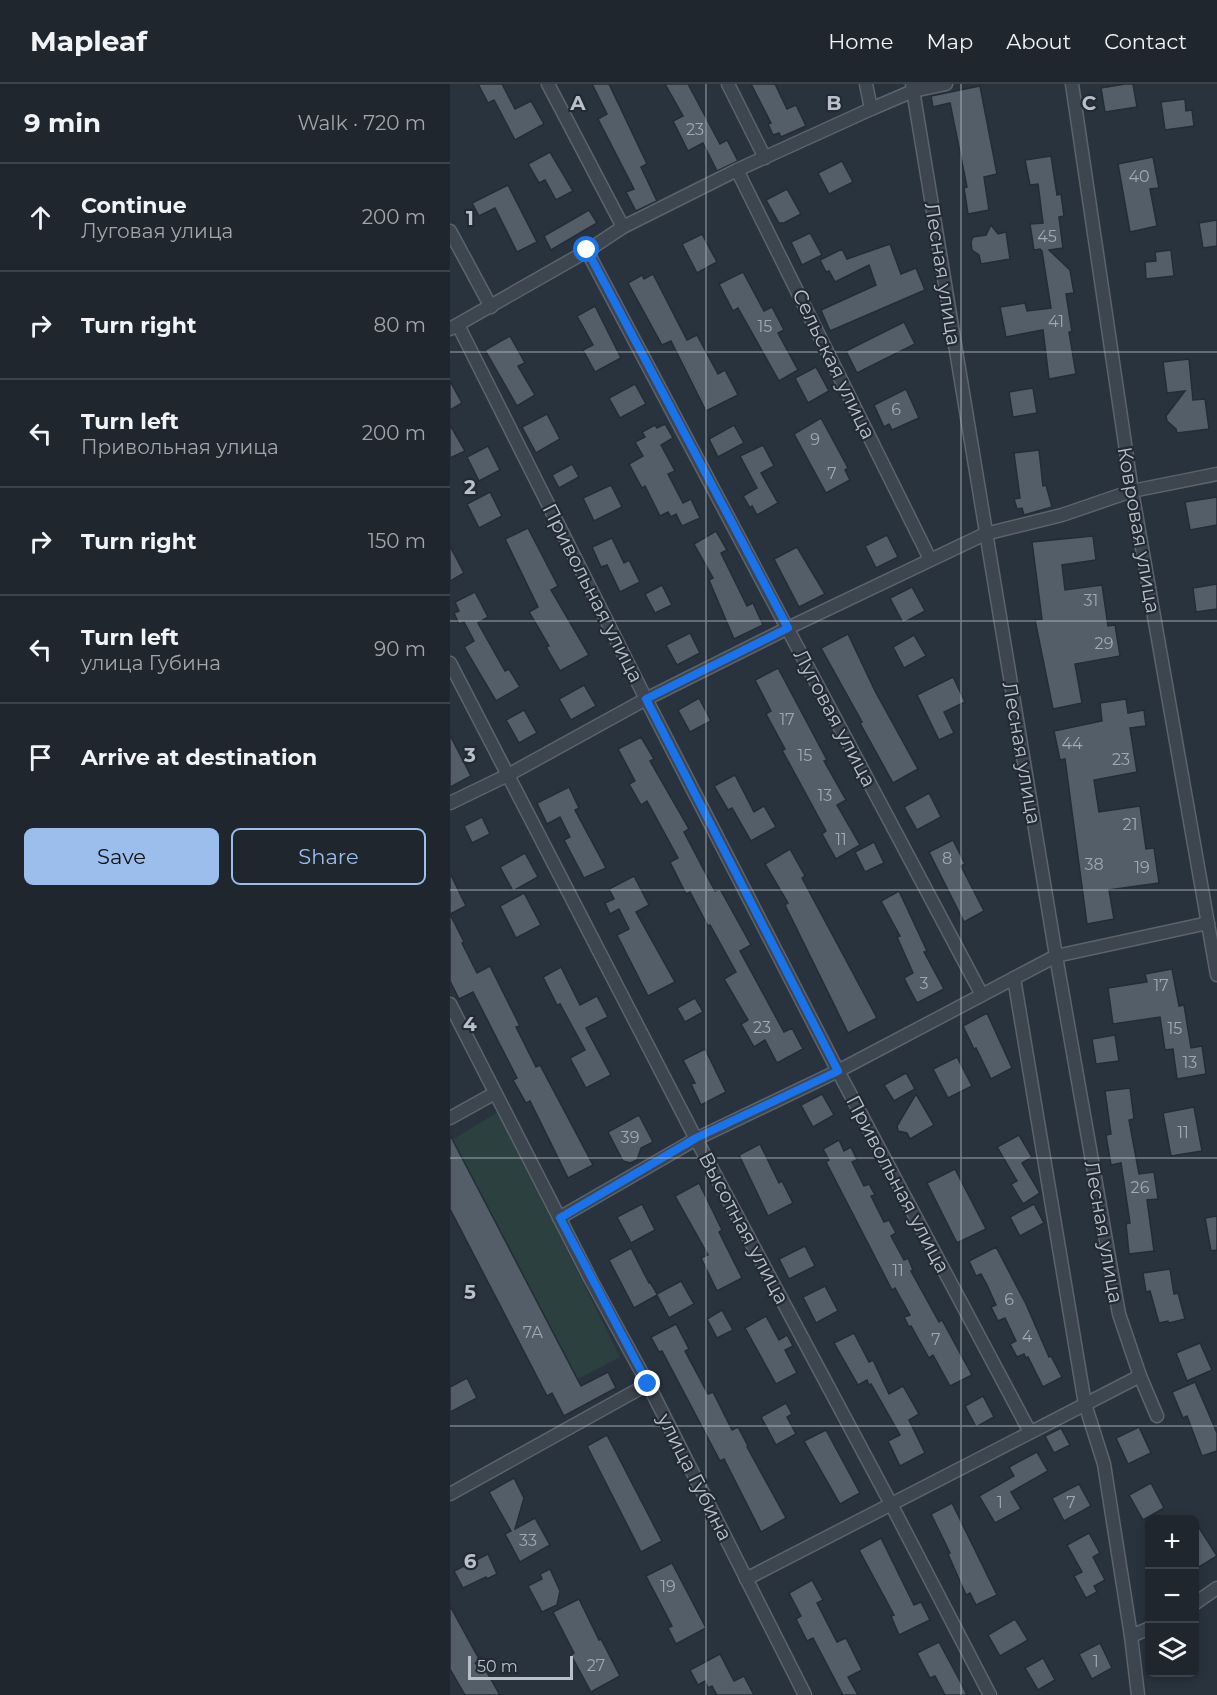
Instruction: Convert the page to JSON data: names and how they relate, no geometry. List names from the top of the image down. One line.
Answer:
{"streets":{"street":["Лесная улица","Сельская улица","Ковровая улица","Привольная улица","Луговая улица","Высотная улица","улица Губина"]},"house_numbers":["23","40","45","41","15","6","9","7","31","29","17","44","15","23","13","21","11","8","38","19","3","17","23","15","13","11","39","26","11","6","7А","4","7","1","7","33","19","1","27"],"scale_bar":"50 m","page":{"header":"Mapleaf","nav":["Home","Map","About","Contact"],"heading":["9 min","Walk · 720 m"],"list":[["Continue","Луговая улица","200 m"],["Turn right","80 m"],["Turn left","Привольная улица","200 m"],["Turn right","150 m"],["Turn left","улица Губина","90 m"],"Arrive at destination"],"buttons":["Save","Share"],"map_buttons":["+","−"],"scale":"50 m"},"grid":{"columns":["A","B","C"],"rows":["1","2","3","4","5","6"]}}
